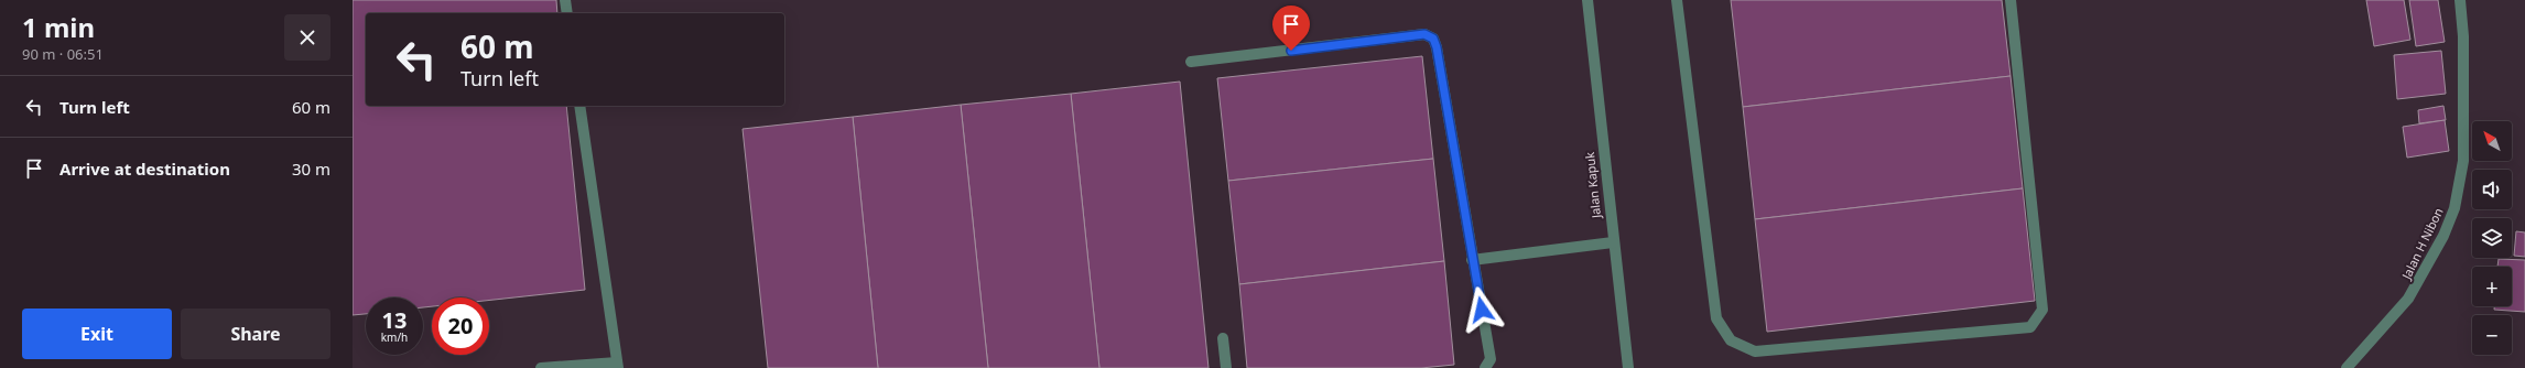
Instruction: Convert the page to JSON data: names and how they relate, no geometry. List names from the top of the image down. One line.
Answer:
{"streets":{"street":["Jalan Kapuk","Jalan H Nibon"]},"north":"top left","page":{"heading":["1 min","90 m · 06:51"],"turn":["60 m","Turn left"],"list":[{"name":"Turn left","value":"60 m"},{"name":"Arrive at destination","value":"30 m"}],"map_buttons":["+","−"],"speed":"13 km/h","limit":"20","buttons":["Exit","Share"]}}
